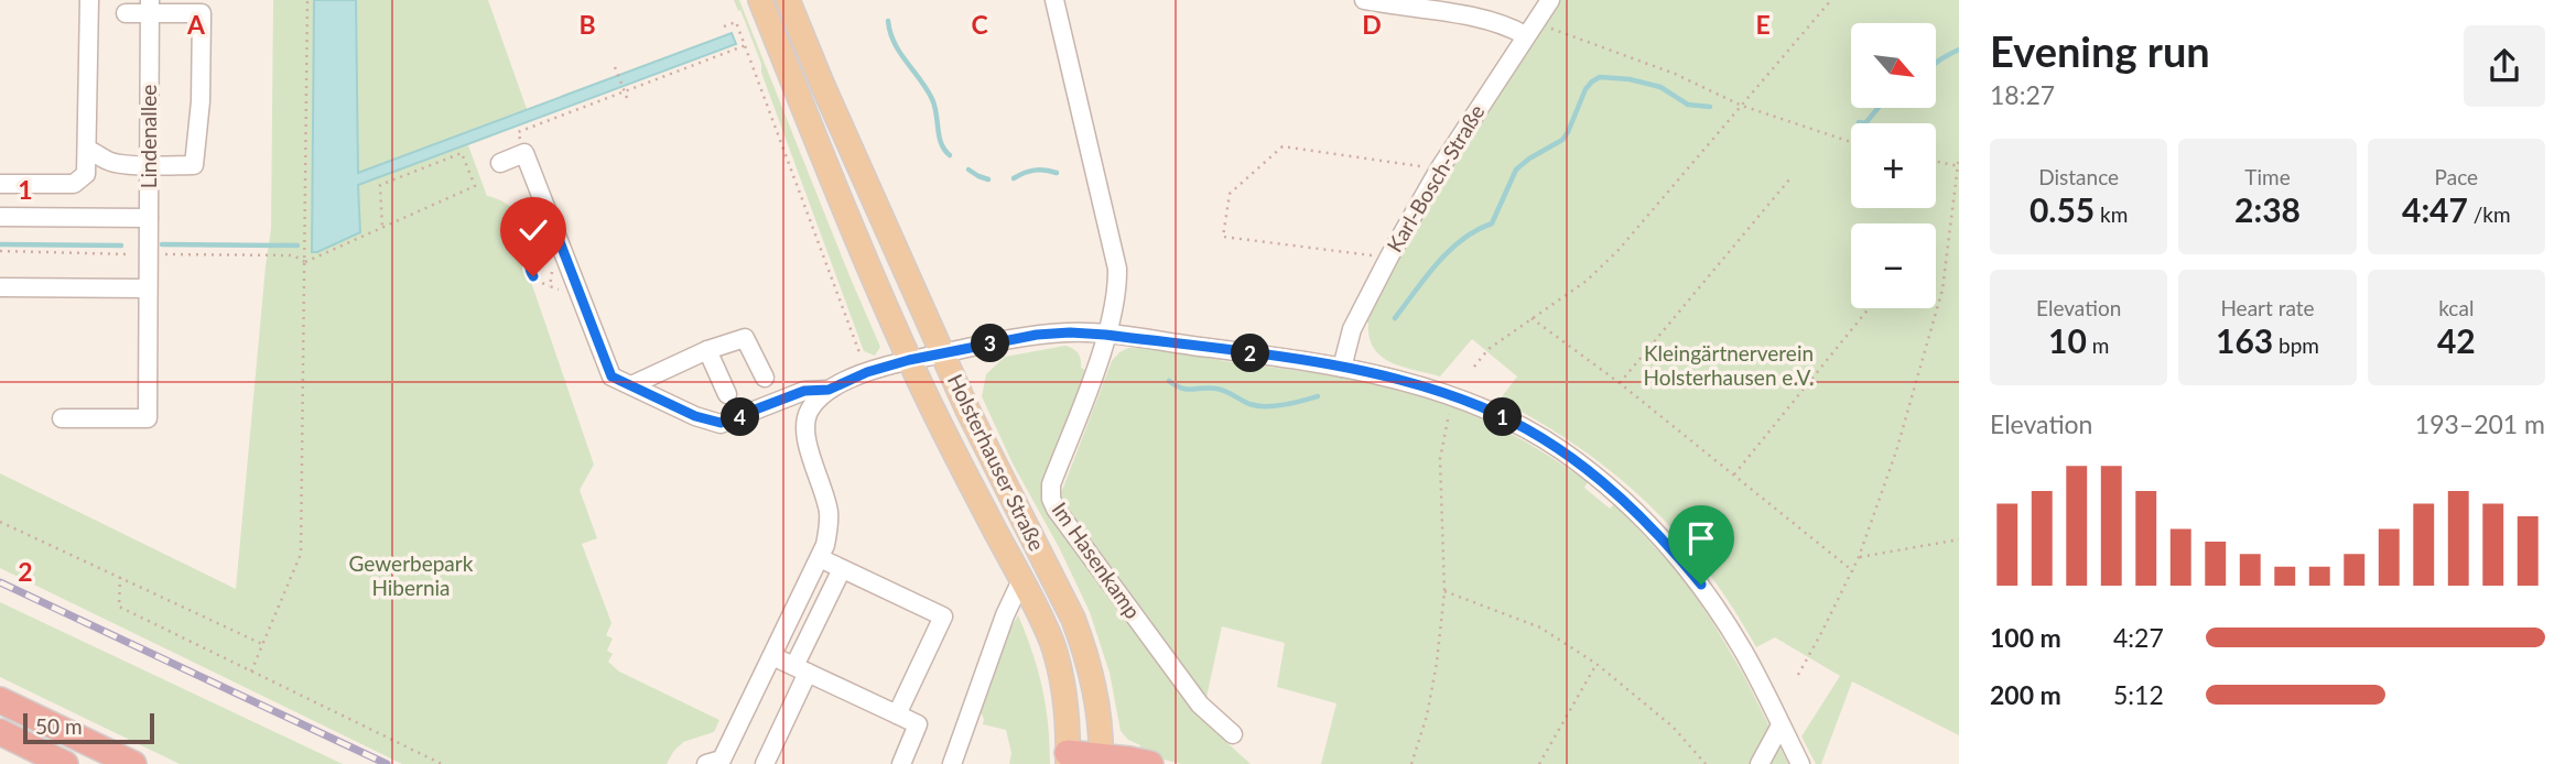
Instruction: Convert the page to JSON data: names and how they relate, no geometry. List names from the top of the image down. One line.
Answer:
{"streets":{"main road":["Holsterhauser Straße"],"street":["Lindenallee","Karl-Bosch-Straße","Im Hasenkamp"]},"parks":["Kleingärtnerverein Holsterhausen e.V.","Gewerbepark Hibernia"],"scale_bar":"50 m","north":"bottom right","page":{"heading":["Evening run","18:27"],"map_buttons":["+","−"],"stats":[["Distance","0.55 km"],["Time","2:38"],["Pace","4:47 /km"],["Elevation","10 m"],["Heart rate","163 bpm"],["kcal","42"]],"pins":["3","2","1","4"],"chart":["Elevation","193–201 m"],"list":[{"name":"100 m","note":"4:27"},{"name":"200 m","note":"5:12"}],"scale":"50 m"},"grid":{"columns":["A","B","C","D","E"],"rows":["1","2"]}}
